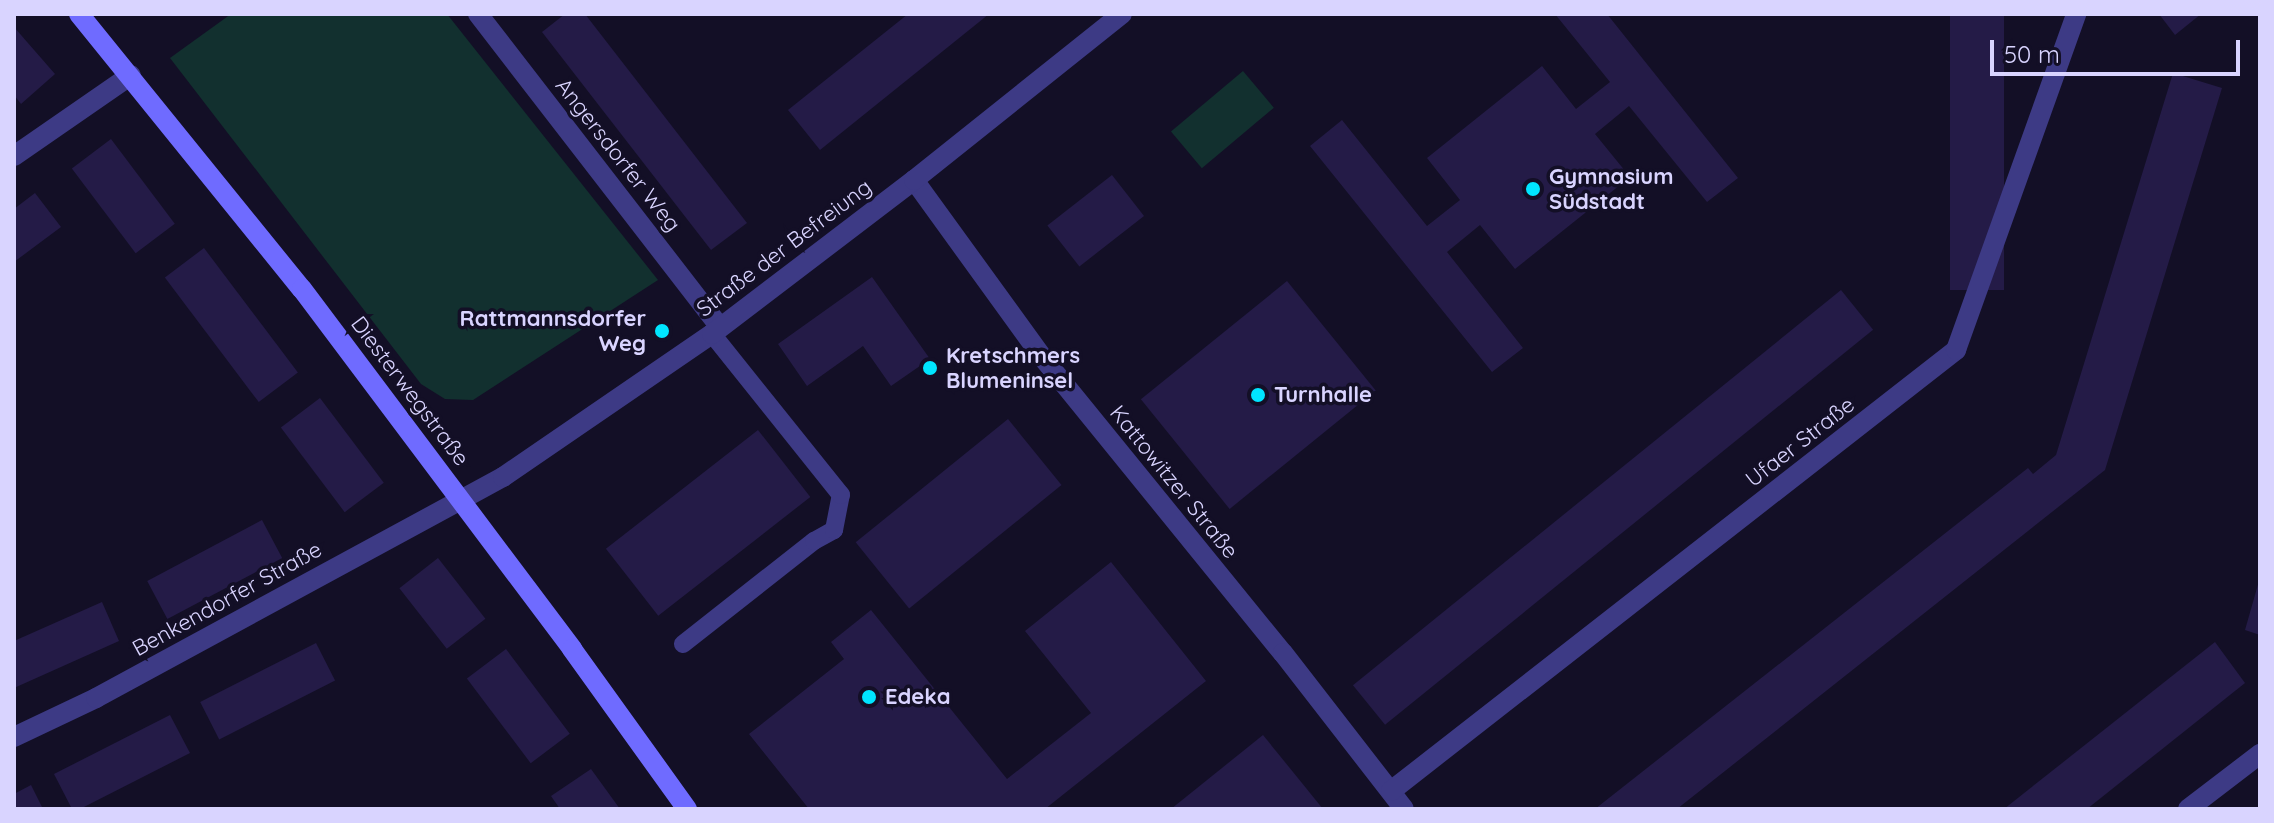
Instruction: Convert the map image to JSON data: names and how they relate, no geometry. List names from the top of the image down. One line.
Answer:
{"streets":{"street":["Angersdorfer Weg","Straße der Befreiung","Diesterwegstraße","Ufaer Straße","Kattowitzer Straße","Benkendorfer Straße"]},"crossings":[["Angersdorfer Weg","Straße der Befreiung"],["Straße der Befreiung","Diesterwegstraße"],["Straße der Befreiung","Kattowitzer Straße"],["Straße der Befreiung","Benkendorfer Straße"],["Diesterwegstraße","Benkendorfer Straße"],["Ufaer Straße","Kattowitzer Straße"]],"places":["Gymnasium Südstadt","Rattmannsdorfer Weg","Kretschmers Blumeninsel","Turnhalle","Edeka"],"scale_bar":"50 m"}
